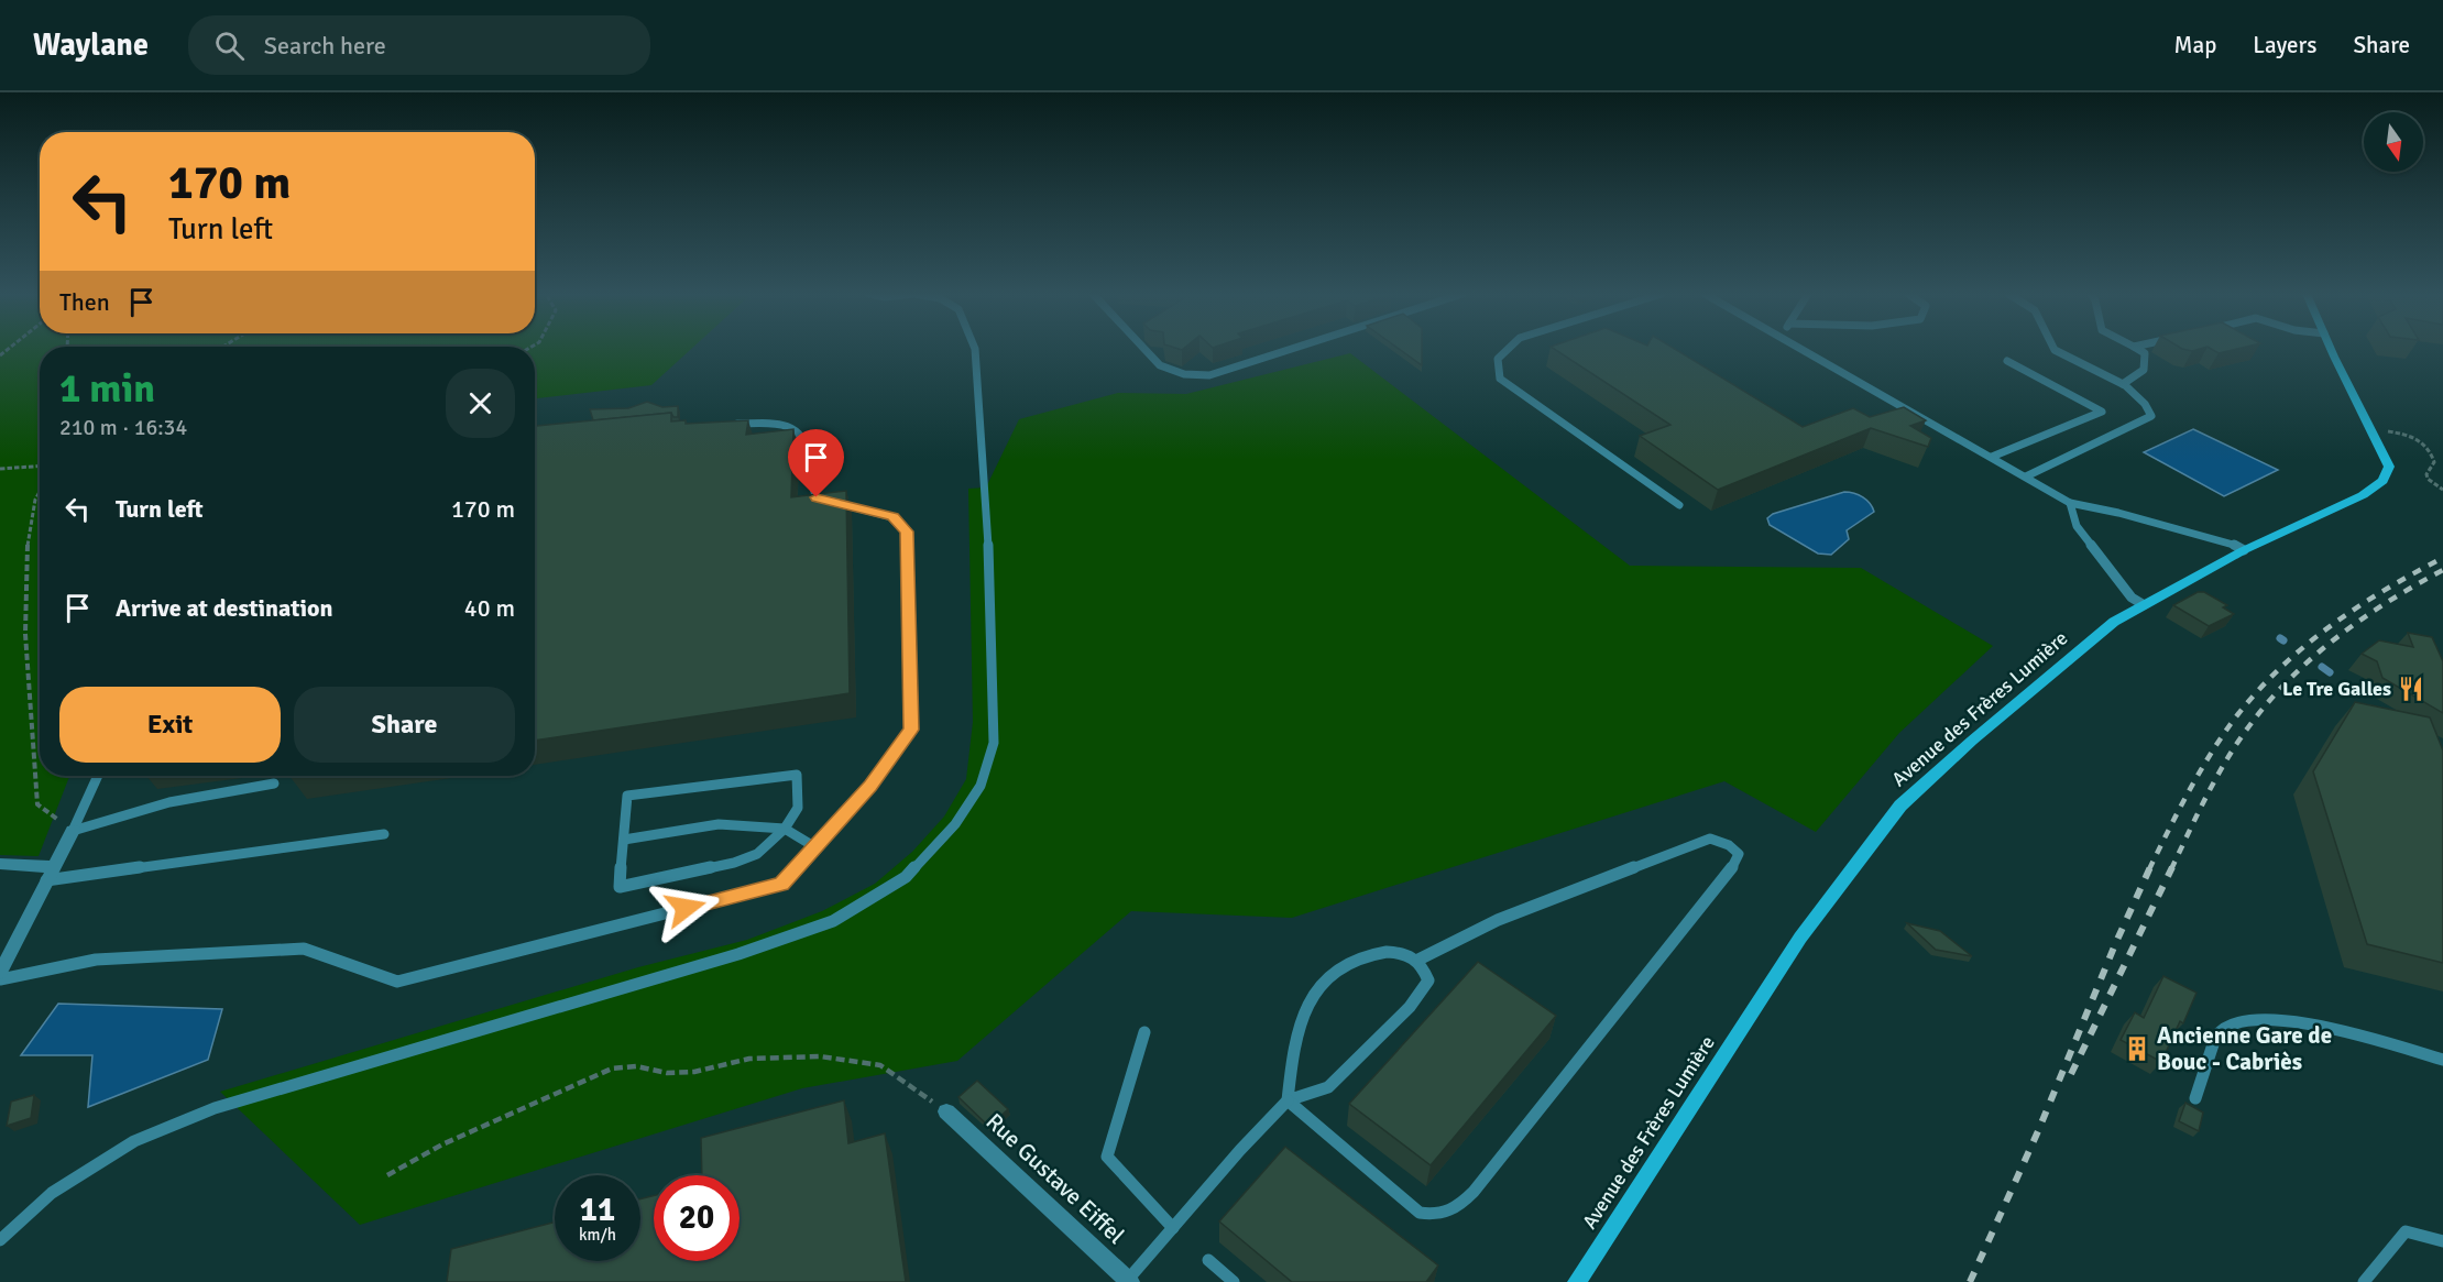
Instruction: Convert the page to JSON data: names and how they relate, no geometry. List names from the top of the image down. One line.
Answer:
{"streets":{"street":["Avenue des Frères Lumière","Rue Gustave Eiffel"]},"places":{"restaurant":["Le Tre Galles"],"building":["Ancienne Gare de Bouc - Cabriès"]},"north":"bottom","page":{"header":"Waylane","search":"Search here","nav":["Map","Layers","Share"],"turn":["170 m","Turn left"],"then":"Then","heading":["1 min","210 m · 16:34"],"list":[{"name":"Turn left","value":"170 m"},{"name":"Arrive at destination","value":"40 m"}],"buttons":["Exit","Share"],"speed":"11 km/h","limit":"20"}}
